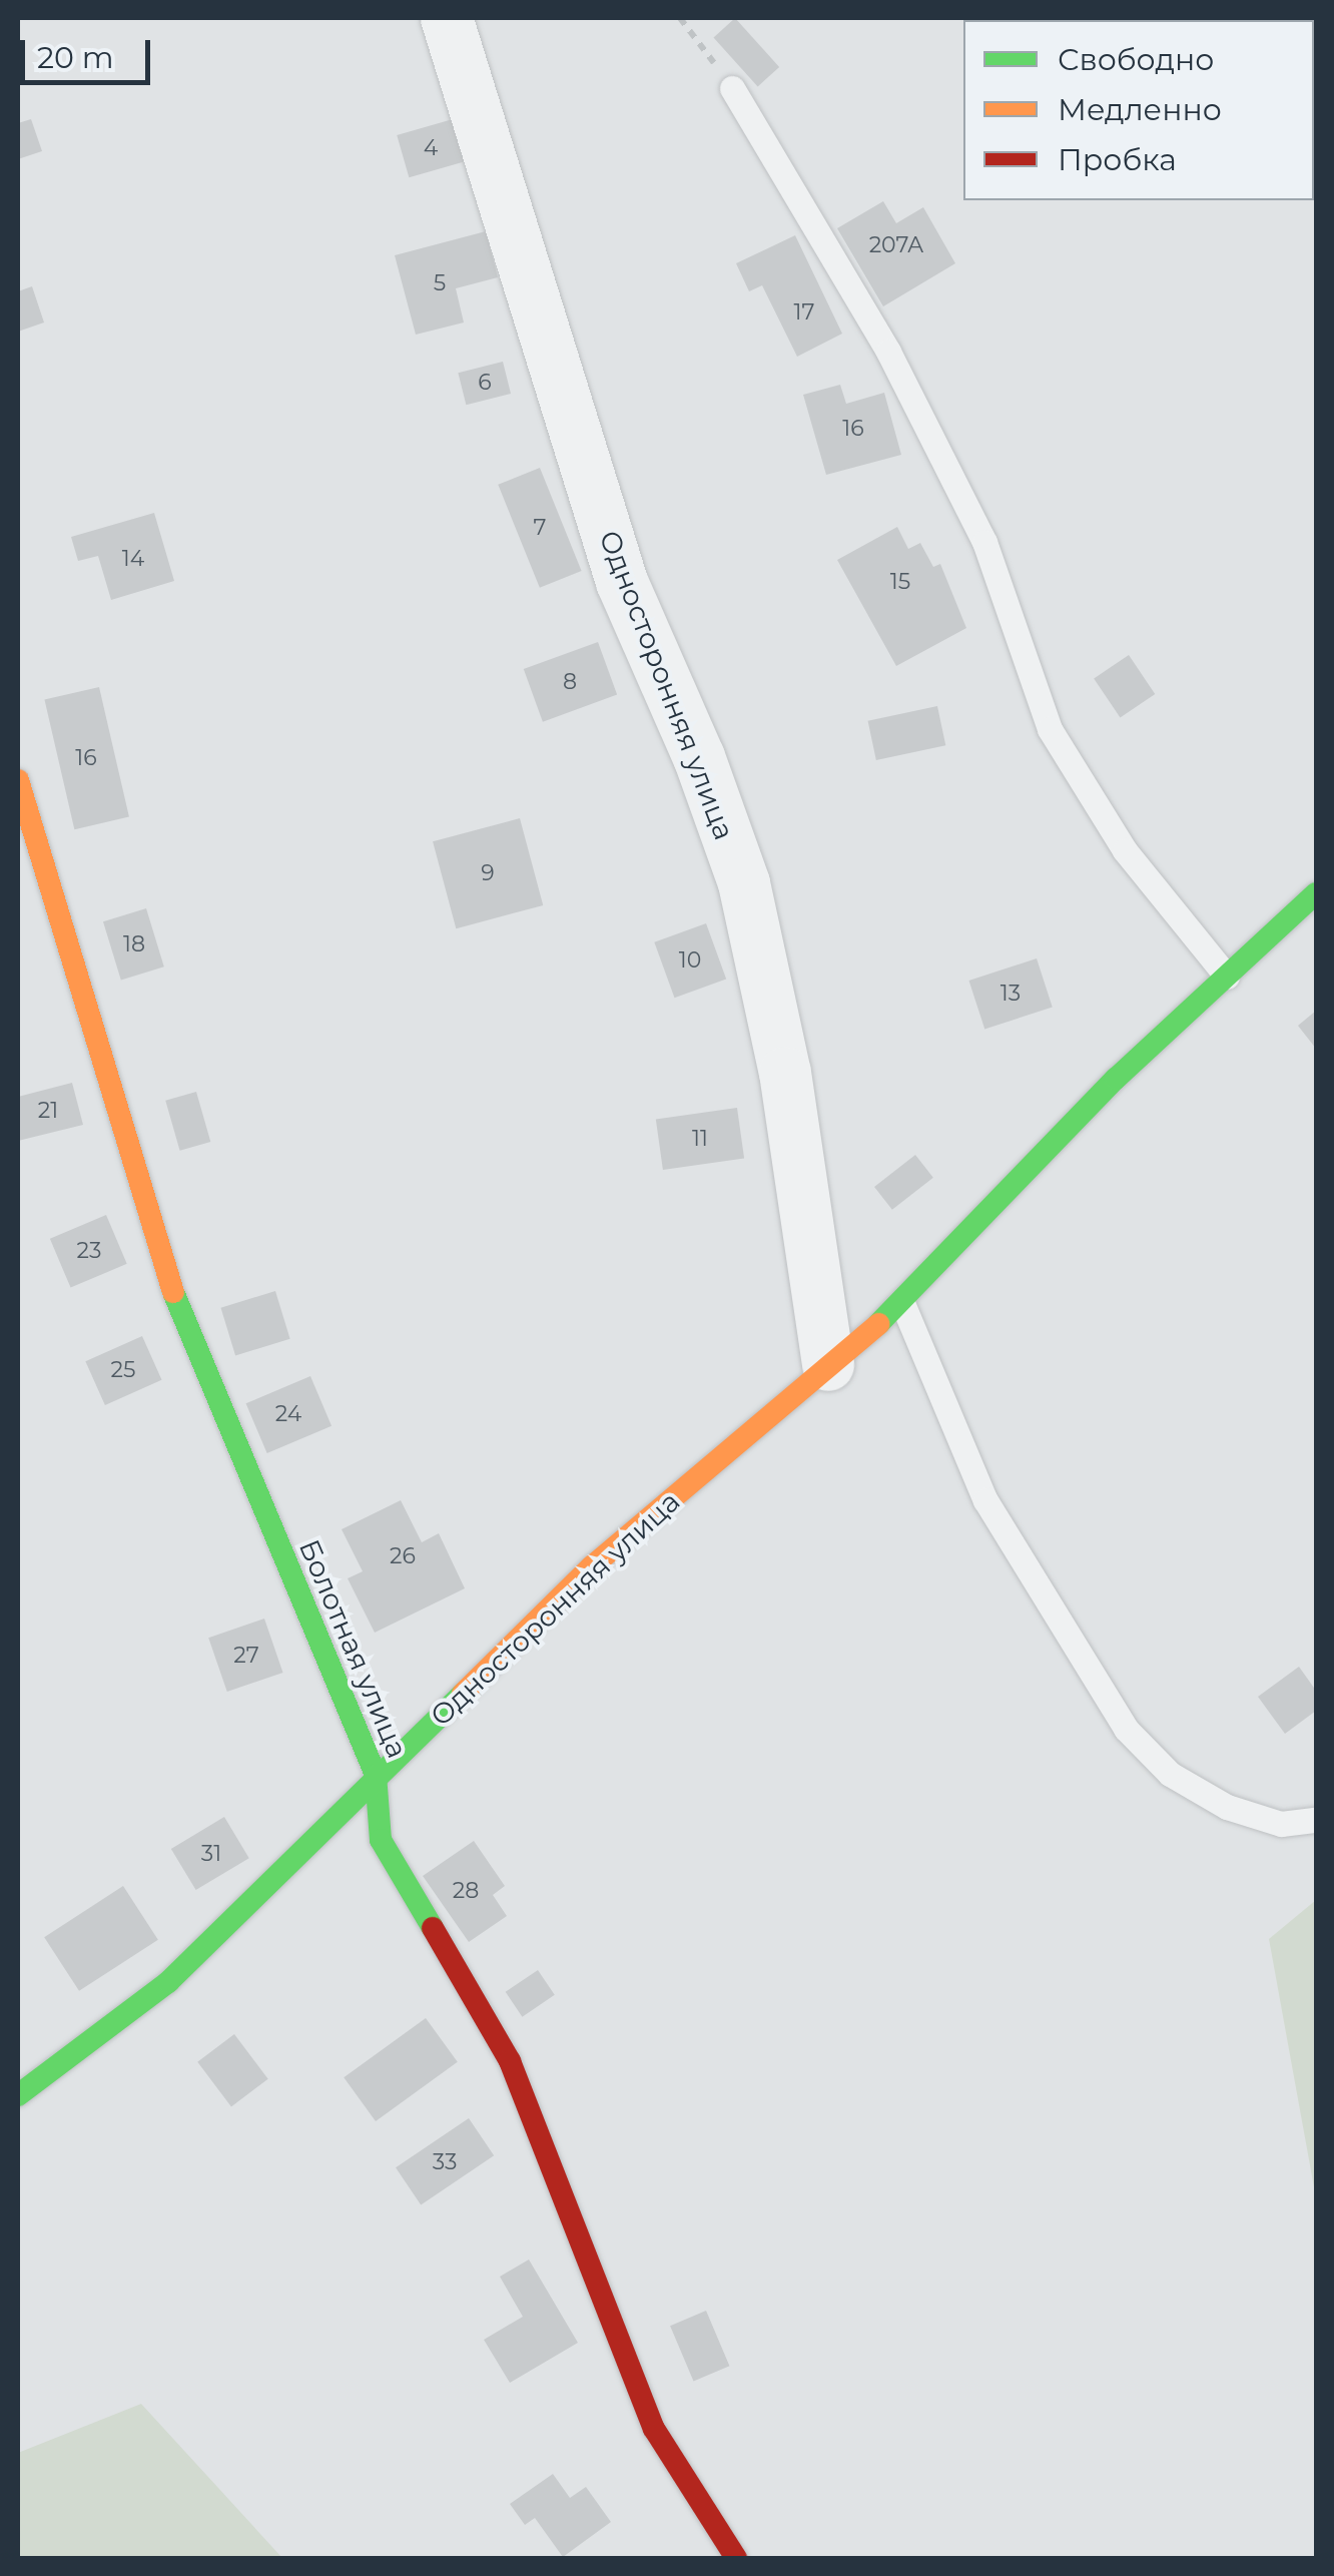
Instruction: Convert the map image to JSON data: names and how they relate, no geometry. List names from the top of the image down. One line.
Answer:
{"streets":{"street":["Односторонняя улица","Болотная улица"]},"crossings":[["Односторонняя улица","Болотная улица"]],"house_numbers":["4","207А","5","17","6","16","7","14","15","8","16","9","18","10","13","21","11","23","25","24","26","27","31","28","33"],"legend":["Свободно","Медленно","Пробка"],"scale_bar":"20 m"}
